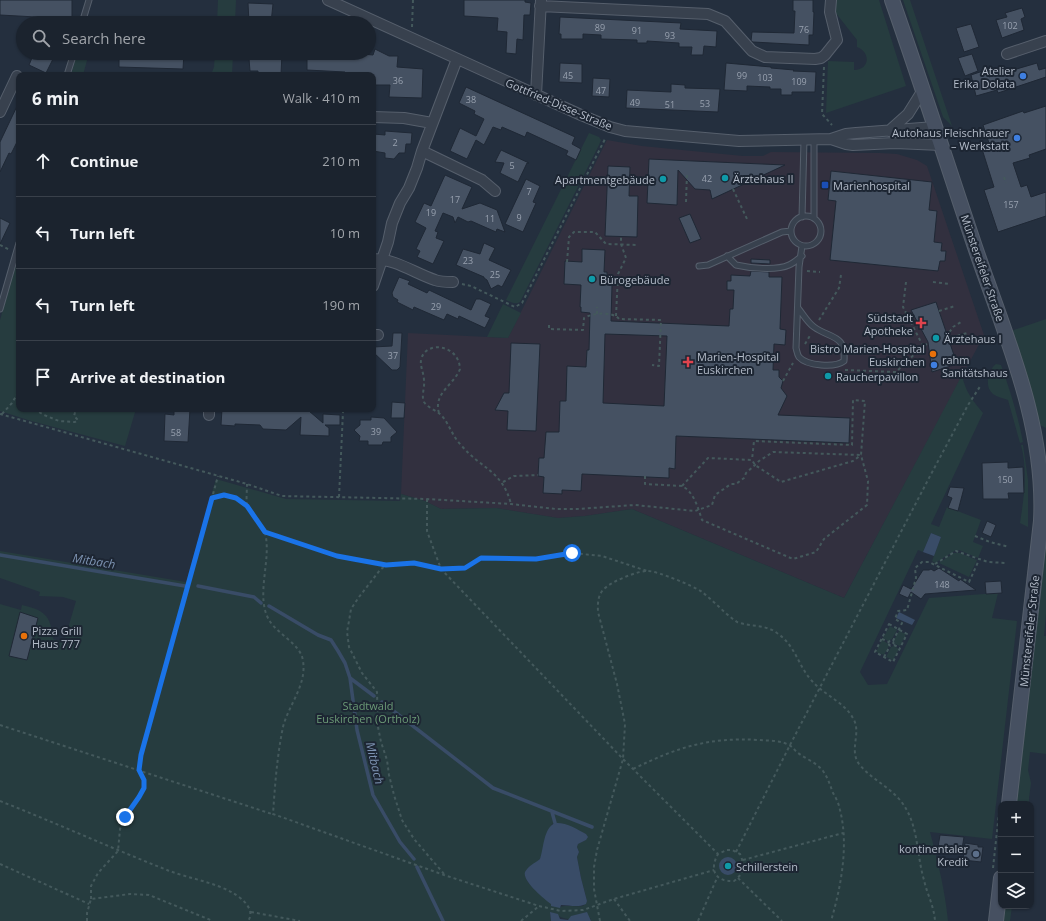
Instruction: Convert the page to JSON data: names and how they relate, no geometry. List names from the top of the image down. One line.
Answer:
{"streets":{"street":["Gottfried-Disse-Straße","Münstereifeler Straße"]},"crossings":[["Gottfried-Disse-Straße","Münstereifeler Straße"]],"water":["Mitbach"],"parks":["Stadtwald Euskirchen (Ortholz)"],"places":{"other":["Atelier Erika Dolata","Autohaus Fleischhauer – Werkstatt","Ärztehaus II","Apartmentgebäude","Bürogebäude","Ärztehaus I","Bistro Marien-Hospital Euskirchen","rahm Sanitätshaus","Raucherpavillon","Pizza Grill Haus 777","kontinentaler Kredit","Schillerstein"],"transit":["Marienhospital"],"health":["Südstadt Apotheke","Marien-Hospital Euskirchen"]},"house_numbers":["102","89","76","91","93","45","99","103","36","109","47","38","49","53","51","2","5","42","7","17","157","19","9","11","23","25","29","37","39","58","150","148"],"page":{"search":"Search here","heading":["6 min","Walk · 410 m"],"list":[["Continue","210 m"],["Turn left","10 m"],["Turn left","190 m"],"Arrive at destination"],"map_buttons":["+","−"]}}
